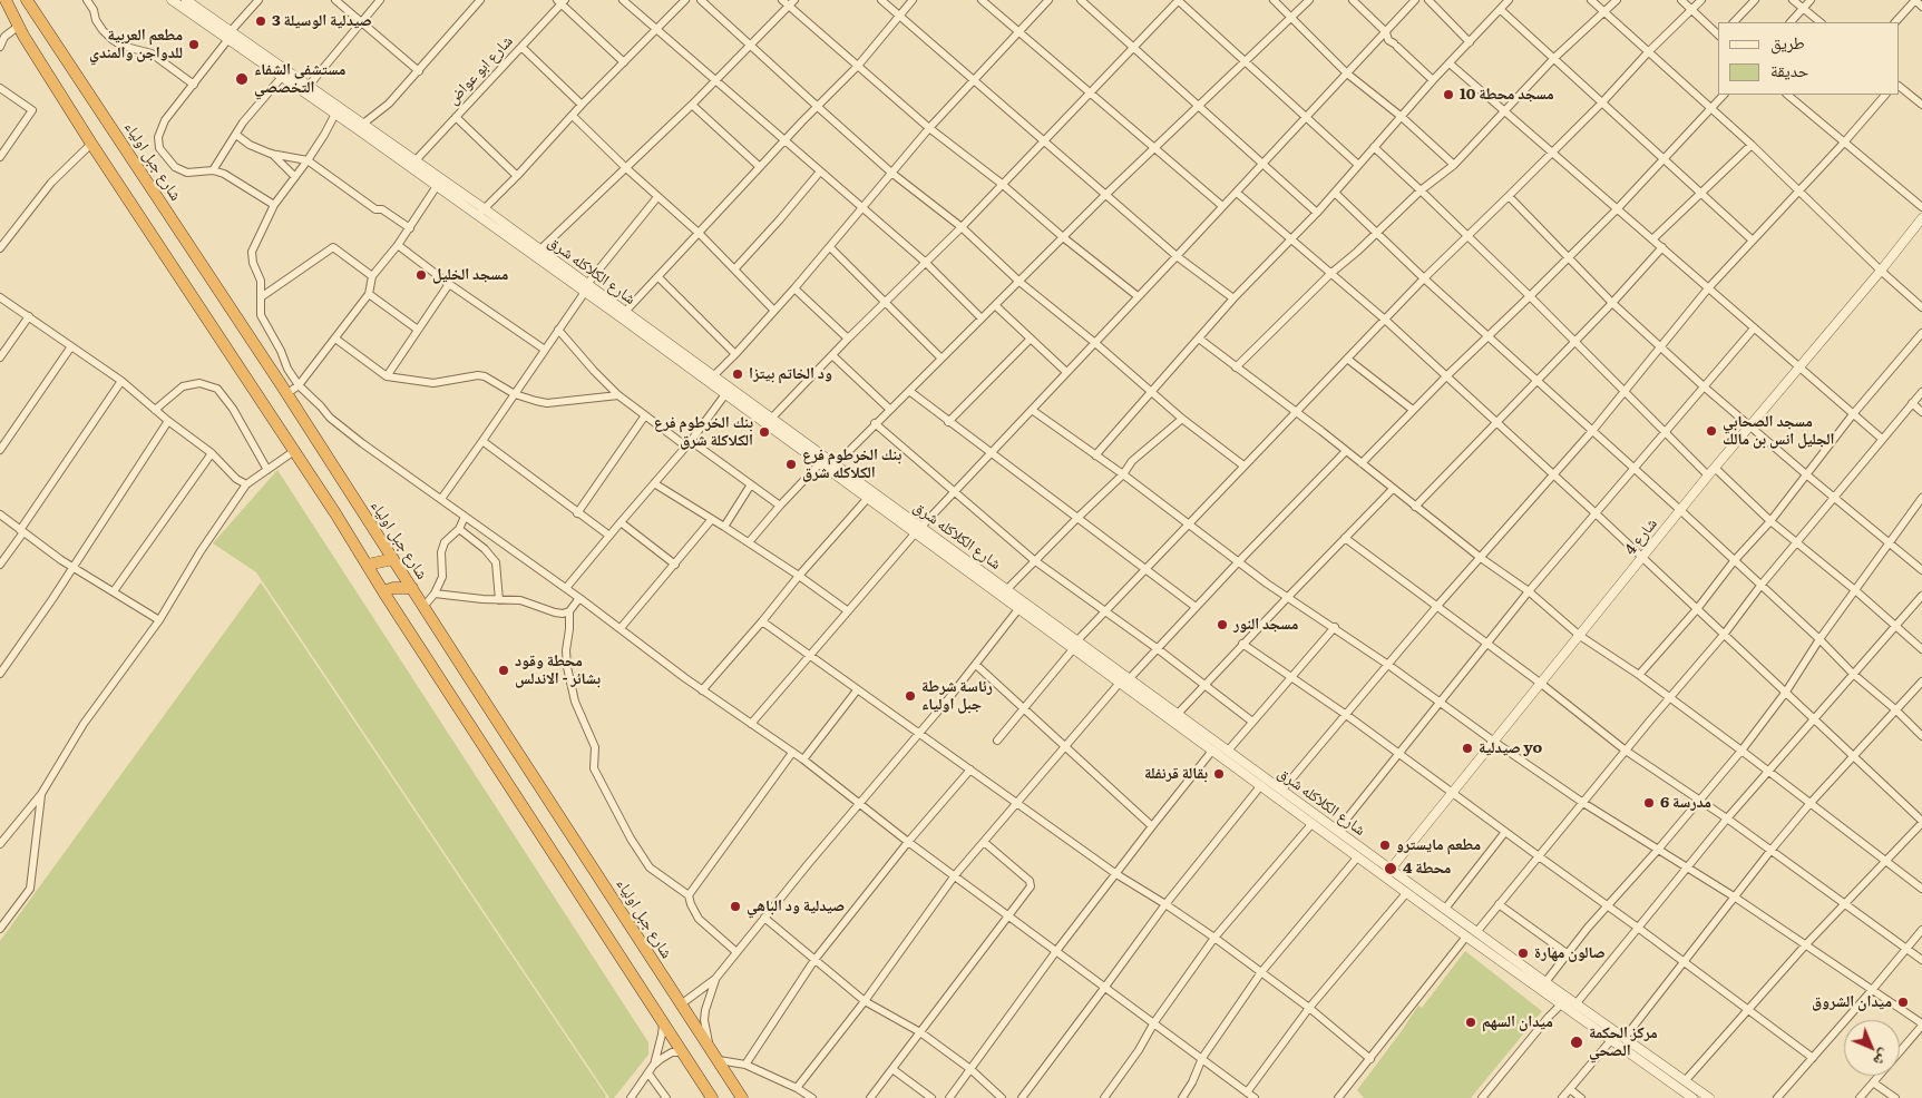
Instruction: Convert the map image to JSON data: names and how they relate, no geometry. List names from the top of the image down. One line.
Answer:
{"streets":{"highway":["شارع جبل اولياء"],"street":["شارع ابو عواض","شارع الكلاكله شرق","شارع 4"]},"crossings":[["شارع ابو عواض","شارع الكلاكله شرق"],["شارع الكلاكله شرق","شارع 4"]],"places":["صيدلية الوسيلة 3","مطعم العربية للدواجن والمندي","مستشفى الشفاء التخصصي","مسجد محطة 10","مسجد الخليل","ود الخاتم بيتزا","مسجد الصحابي الجليل انس بن مالك","بنك الخرطوم فرع الكلاكلة شرق","بنك الخرطوم فرع الكلاكله شرق","مسجد النور","محطة وقود بشائر - الاندلس","رئاسة شرطة جبل اولياء","صيدلية yo","بقالة قرنفلة","مدرسة 6","مطعم مايسترو","محطة 4","صيدلية ود الباهي","صالون مهارة","ميدان الشروق","ميدان السهم","مركز الحكمة الصحي"],"legend":["طريق","حديقة"],"north":"bottom right"}
